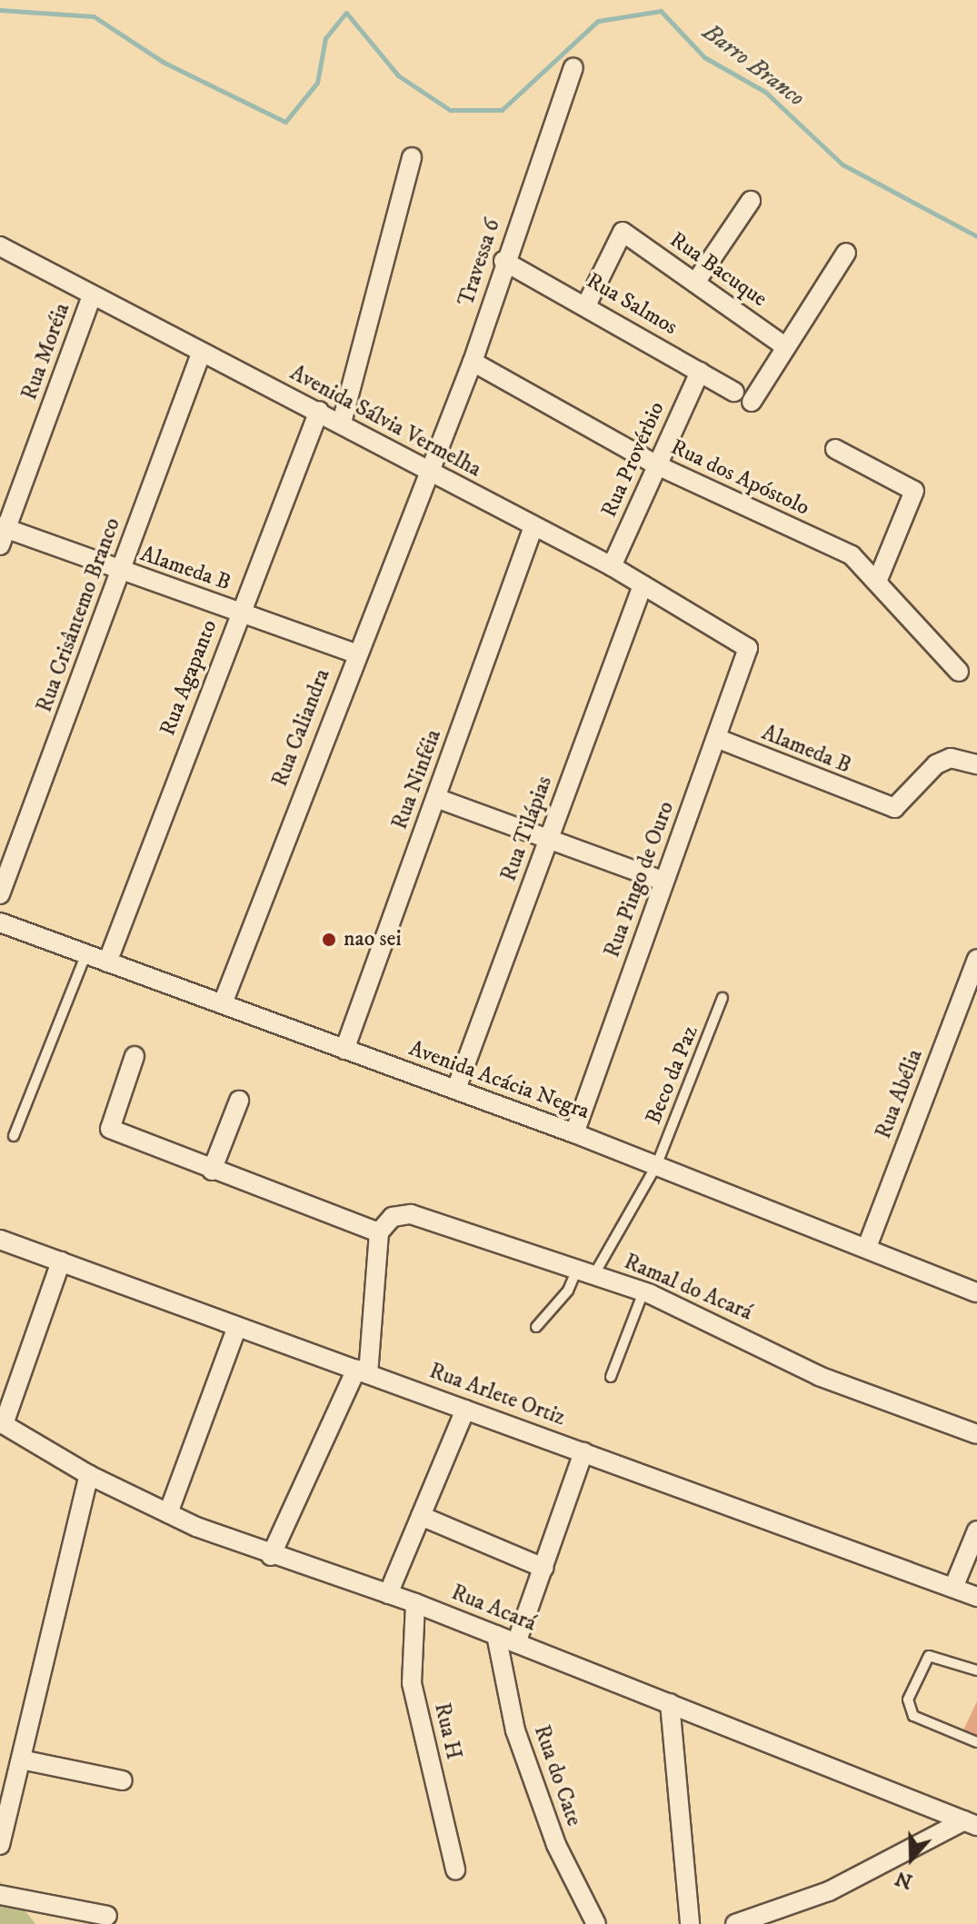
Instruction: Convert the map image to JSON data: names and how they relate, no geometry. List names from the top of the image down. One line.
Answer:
{"streets":{"street":["Travessa 6","Rua Bacuque","Rua Salmos","Rua Moréia","Avenida Sálvia Vermelha","Rua Provérbio","Rua dos Apóstolo","Alameda B","Rua Crisântemo Branco","Rua Agapanto","Rua Caliandra","Rua Ninféia","Rua Tilápias","Rua Pingo de Ouro","Avenida Acácia Negra","Rua Abélia","Ramal do Acará","Rua Arlete Ortiz","Rua Acará","Rua H","Rua do Cate"],"lane":["Beco da Paz"]},"crossings":[["Travessa 6","Rua Salmos"],["Travessa 6","Avenida Sálvia Vermelha"],["Travessa 6","Rua dos Apóstolo"],["Travessa 6","Rua Caliandra"],["Rua Bacuque","Rua Salmos"],["Rua Salmos","Rua Provérbio"],["Rua Moréia","Avenida Sálvia Vermelha"],["Rua Moréia","Alameda B"],["Avenida Sálvia Vermelha","Rua Provérbio"],["Avenida Sálvia Vermelha","Rua Crisântemo Branco"],["Avenida Sálvia Vermelha","Rua Agapanto"],["Avenida Sálvia Vermelha","Rua Caliandra"],["Avenida Sálvia Vermelha","Rua Ninféia"],["Avenida Sálvia Vermelha","Rua Tilápias"],["Avenida Sálvia Vermelha","Rua Pingo de Ouro"],["Rua Provérbio","Rua dos Apóstolo"],["Alameda B","Rua Crisântemo Branco"],["Alameda B","Rua Agapanto"],["Alameda B","Rua Caliandra"],["Alameda B","Rua Pingo de Ouro"],["Rua Agapanto","Avenida Acácia Negra"],["Rua Caliandra","Avenida Acácia Negra"],["Rua Ninféia","Avenida Acácia Negra"],["Rua Tilápias","Avenida Acácia Negra"],["Rua Pingo de Ouro","Avenida Acácia Negra"],["Beco da Paz","Avenida Acácia Negra"],["Beco da Paz","Ramal do Acará"],["Avenida Acácia Negra","Rua Abélia"],["Rua Acará","Rua H"],["Rua Acará","Rua do Cate"]],"water":["Barro Branco"],"places":["nao sei"],"north":"bottom"}
